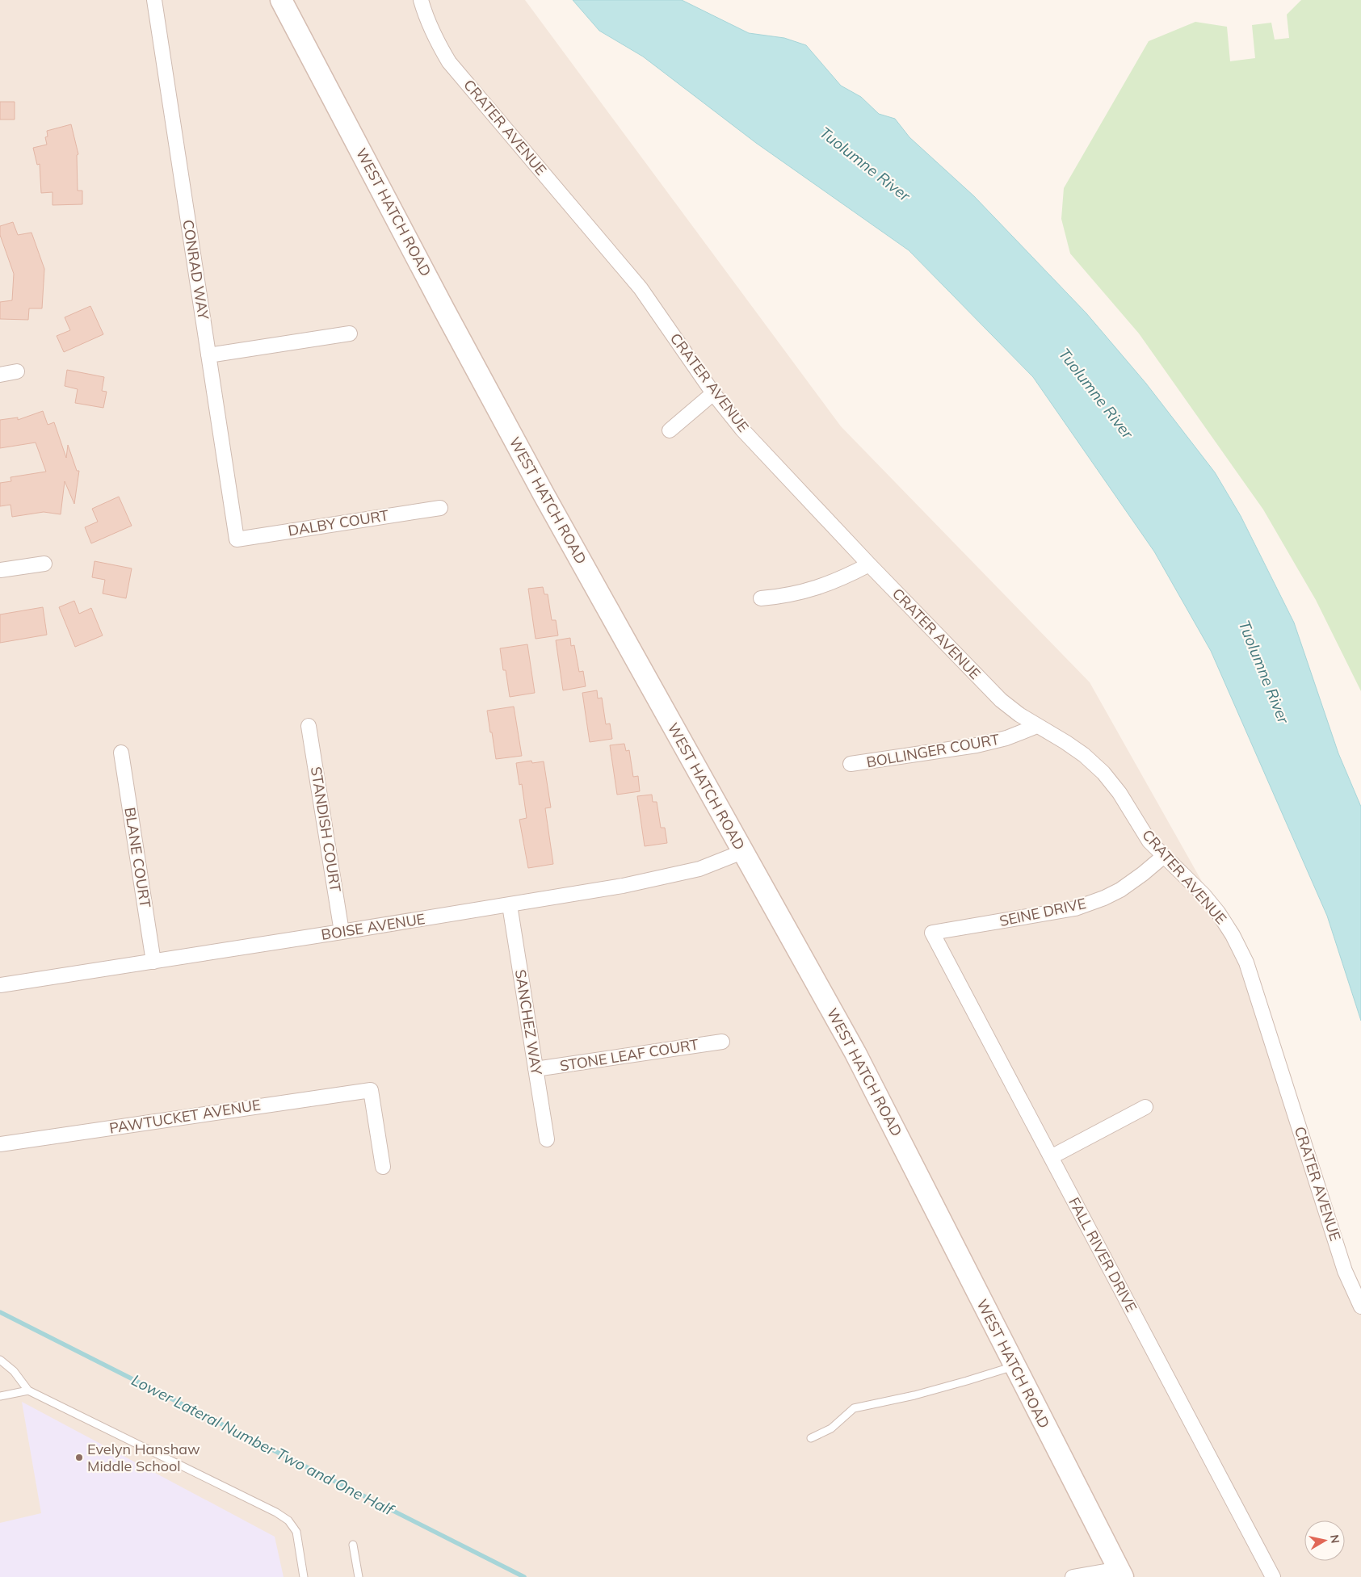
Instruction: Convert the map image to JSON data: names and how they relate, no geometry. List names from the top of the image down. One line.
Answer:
{"streets":{"main road":["WEST HATCH ROAD"],"street":["CRATER AVENUE","CONRAD WAY","DALBY COURT","BOLLINGER COURT","STANDISH COURT","BLANE COURT","SEINE DRIVE","BOISE AVENUE","SANCHEZ WAY","STONE LEAF COURT","PAWTUCKET AVENUE","FALL RIVER DRIVE"]},"crossings":[["CRATER AVENUE","BOLLINGER COURT"],["CRATER AVENUE","SEINE DRIVE"],["WEST HATCH ROAD","BOISE AVENUE"],["CONRAD WAY","DALBY COURT"],["STANDISH COURT","BOISE AVENUE"],["BLANE COURT","BOISE AVENUE"],["SEINE DRIVE","FALL RIVER DRIVE"],["BOISE AVENUE","SANCHEZ WAY"],["SANCHEZ WAY","STONE LEAF COURT"]],"water":["Tuolumne River","Lower Lateral Number Two and One Half"],"places":["Evelyn Hanshaw Middle School"],"north":"right"}
